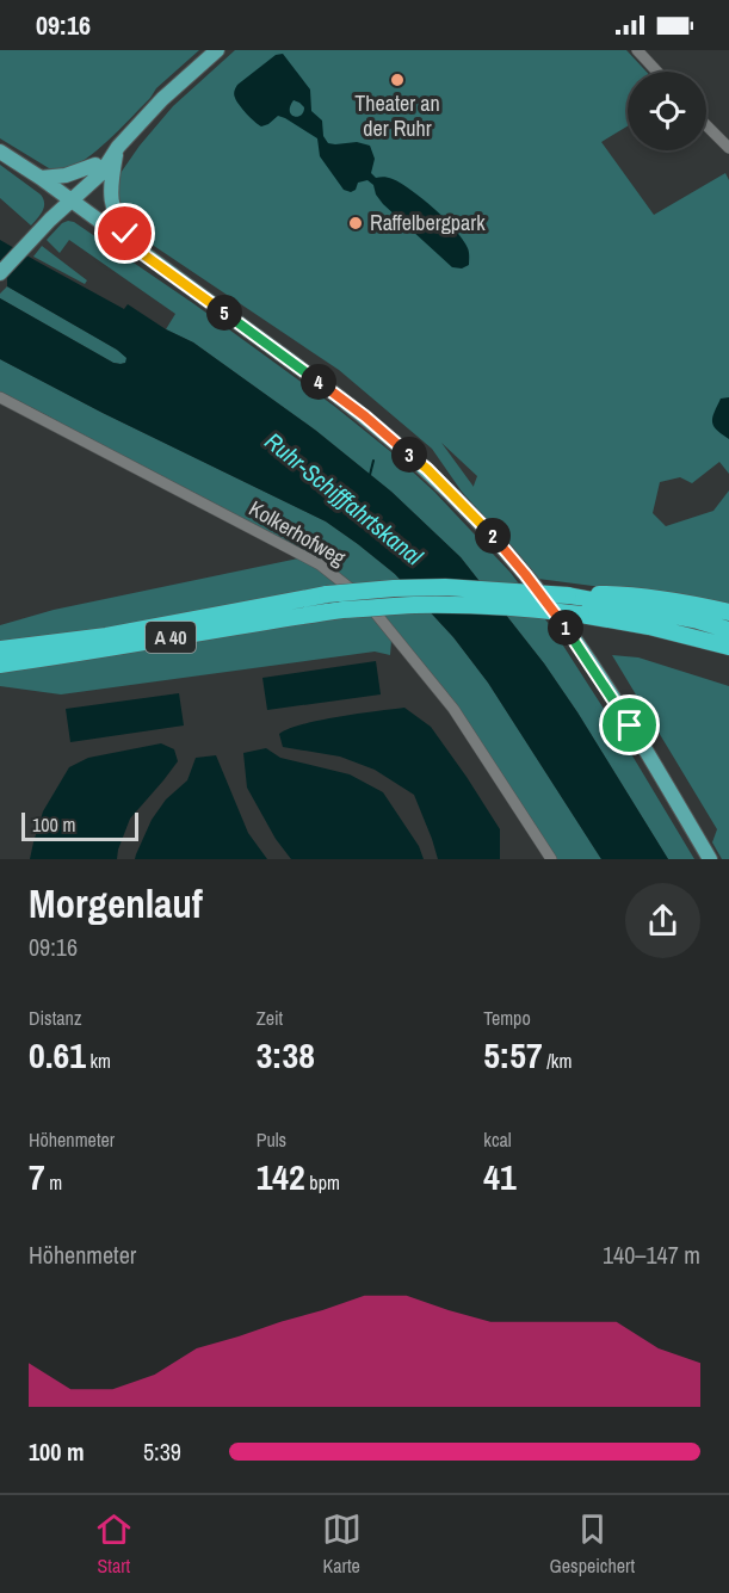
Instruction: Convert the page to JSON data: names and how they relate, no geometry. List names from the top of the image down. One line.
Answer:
{"streets":{"highway":["A 40"],"street":["Kolkerhofweg"]},"water":["Ruhr-Schifffahrtskanal"],"places":["Theater an der Ruhr","Raffelbergpark"],"scale_bar":"100 m","page":{"status":"09:16","pins":["5","4","3","2","1"],"scale":"100 m","heading":["Morgenlauf","09:16"],"stats":[["Distanz","0.61 km"],["Zeit","3:38"],["Tempo","5:57 /km"],["Höhenmeter","7 m"],["Puls","142 bpm"],["kcal","41"]],"chart":["Höhenmeter","140–147 m"],"list":[{"name":"100 m","note":"5:39"}],"tabs":["Start","Karte","Gespeichert"]}}
